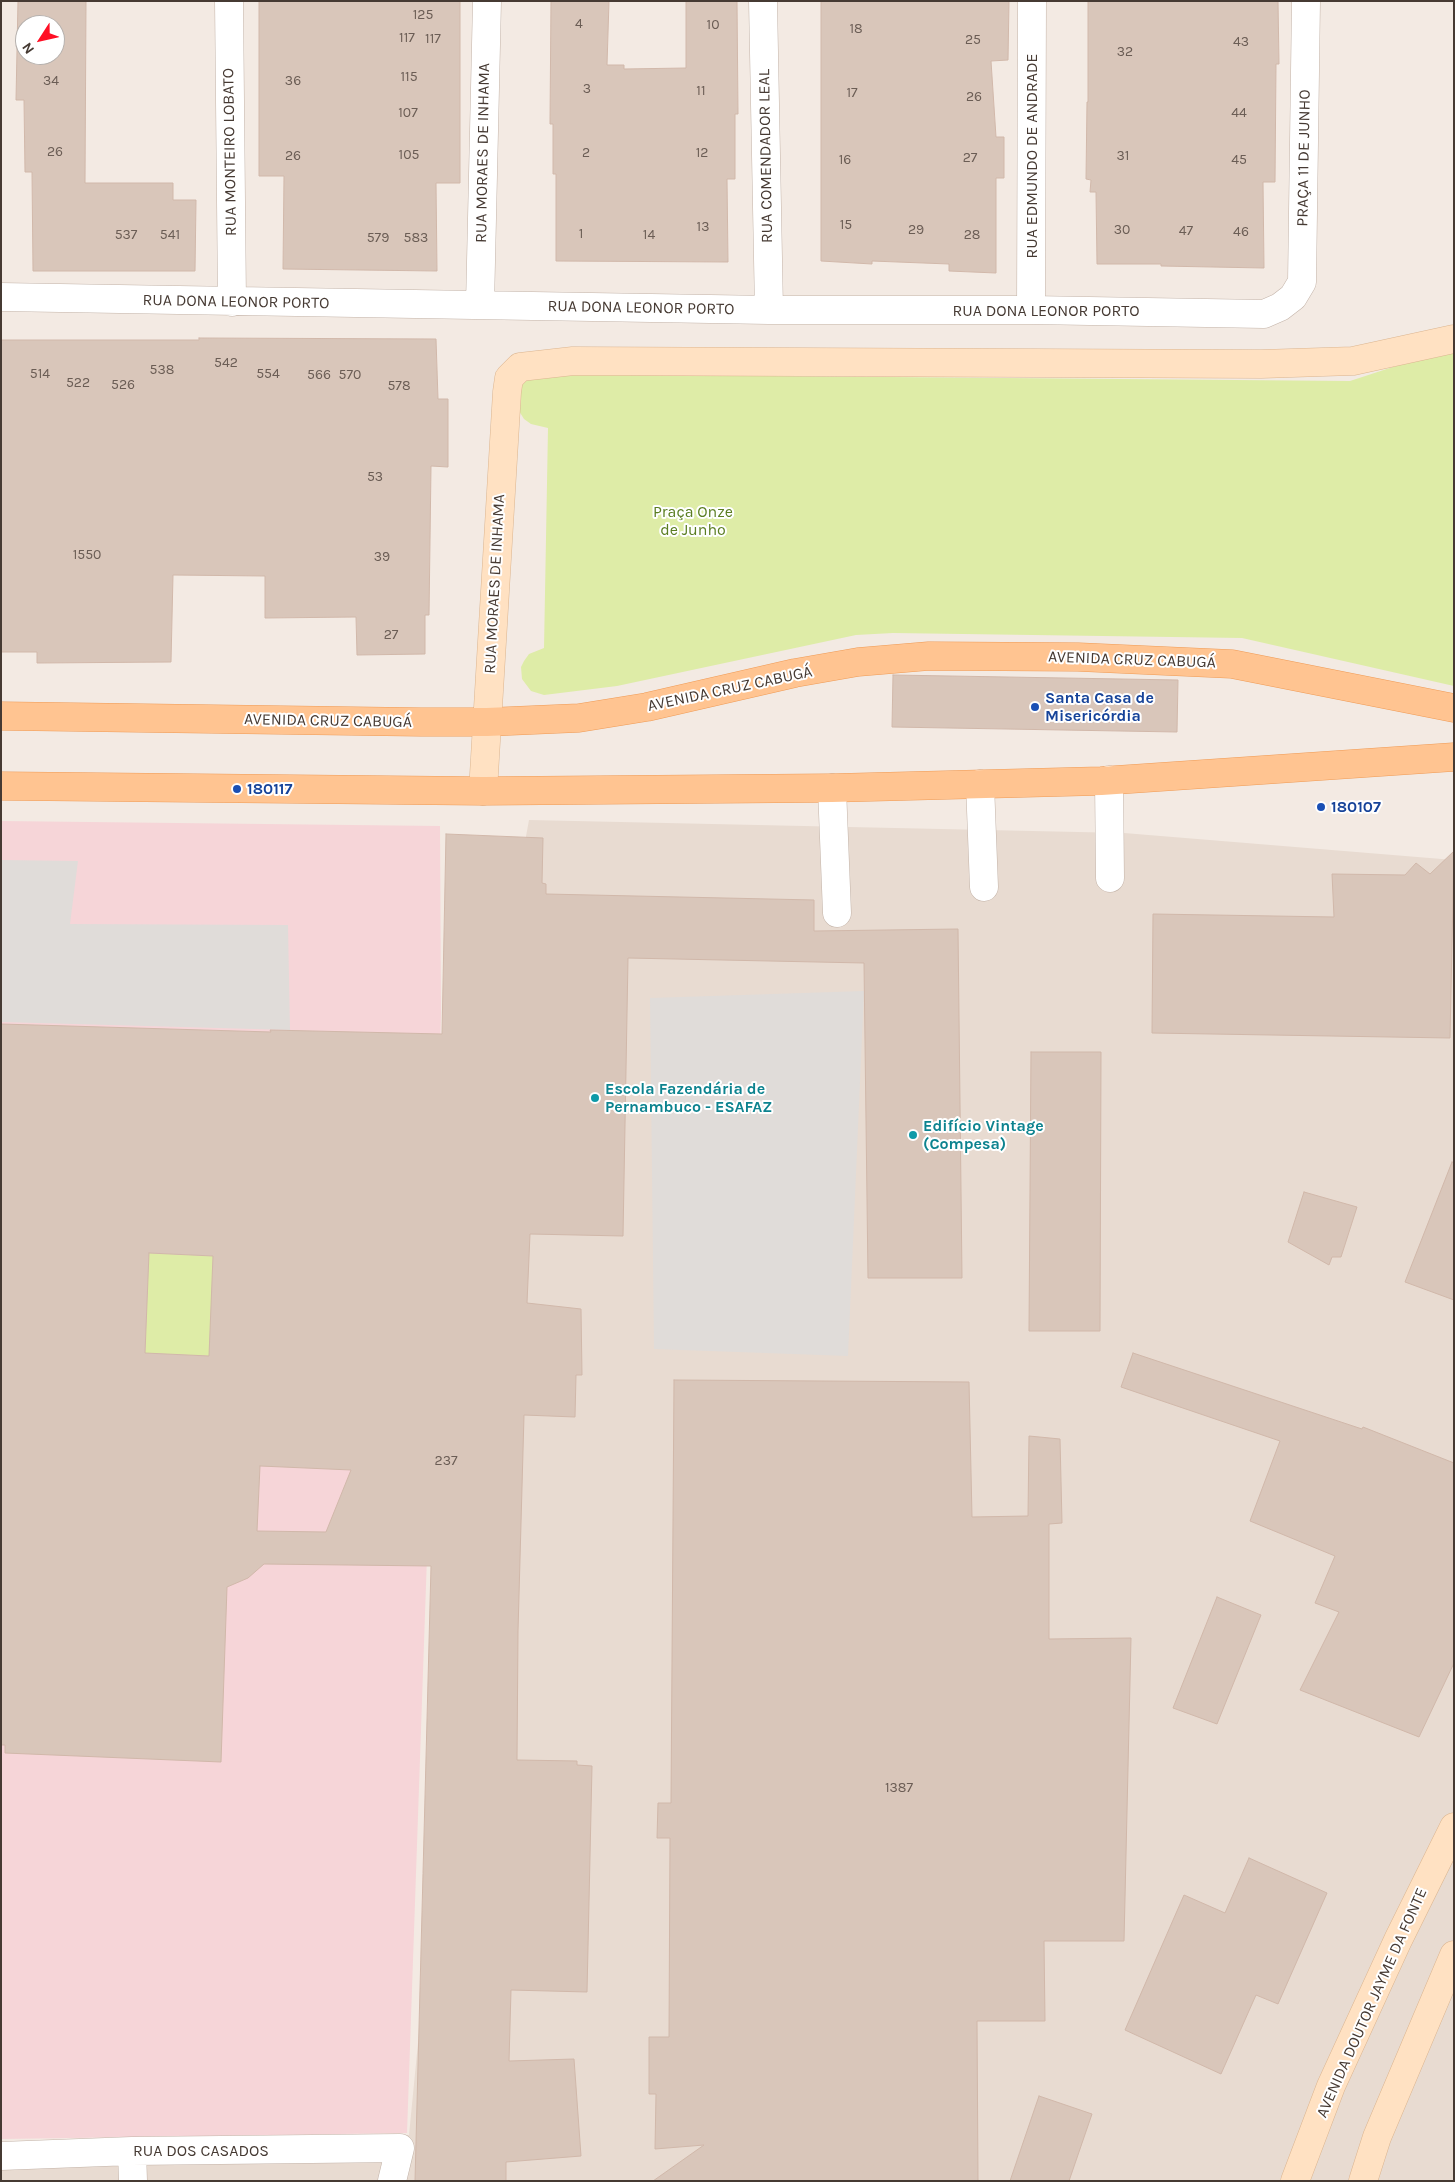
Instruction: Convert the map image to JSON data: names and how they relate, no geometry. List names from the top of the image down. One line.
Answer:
{"streets":{"main road":["RUA MORAES DE INHAMA","AVENIDA CRUZ CABUGÁ","AVENIDA DOUTOR JAYME DA FONTE"],"street":["RUA MONTEIRO LOBATO","RUA COMENDADOR LEAL","RUA EDMUNDO DE ANDRADE","PRAÇA 11 DE JUNHO","RUA DONA LEONOR PORTO","RUA DOS CASADOS"]},"crossings":[["RUA MONTEIRO LOBATO","RUA DONA LEONOR PORTO"],["RUA MORAES DE INHAMA","RUA DONA LEONOR PORTO"],["RUA MORAES DE INHAMA","AVENIDA CRUZ CABUGÁ"],["RUA COMENDADOR LEAL","RUA DONA LEONOR PORTO"],["RUA EDMUNDO DE ANDRADE","RUA DONA LEONOR PORTO"],["PRAÇA 11 DE JUNHO","RUA DONA LEONOR PORTO"]],"parks":["Praça Onze de Junho"],"places":["Santa Casa de Misericórdia","180117","180107","Escola Fazendária de Pernambuco - ESAFAZ","Edifício Vintage (Compesa)"],"house_numbers":["125","4","10","18","117","117","25","43","32","115","34","36","3","11","17","26","107","44","26","2","12","105","26","31","27","16","45","15","13","29","30","47","46","1","537","541","14","28","579","583","542","538","514","554","566","570","522","526","578","53","1550","39","27","237","1387"],"north":"bottom left"}
